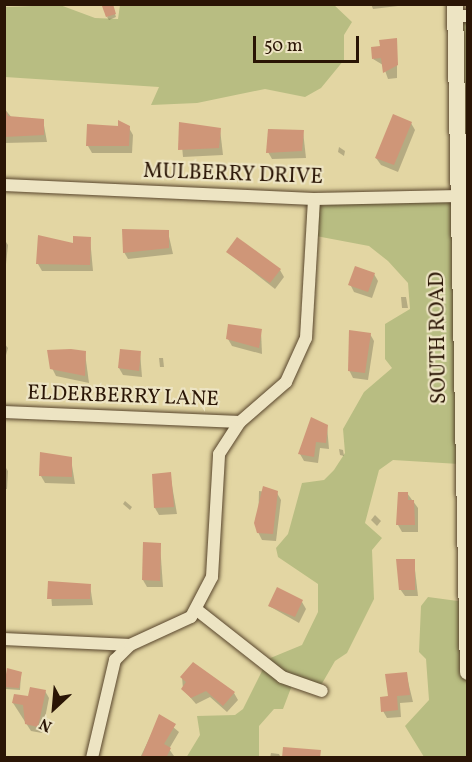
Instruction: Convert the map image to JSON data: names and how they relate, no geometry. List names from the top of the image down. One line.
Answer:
{"streets":{"street":["MULBERRY DRIVE","SOUTH ROAD","ELDERBERRY LANE"]},"crossings":[["MULBERRY DRIVE","SOUTH ROAD"]],"scale_bar":"50 m","north":"bottom left"}
